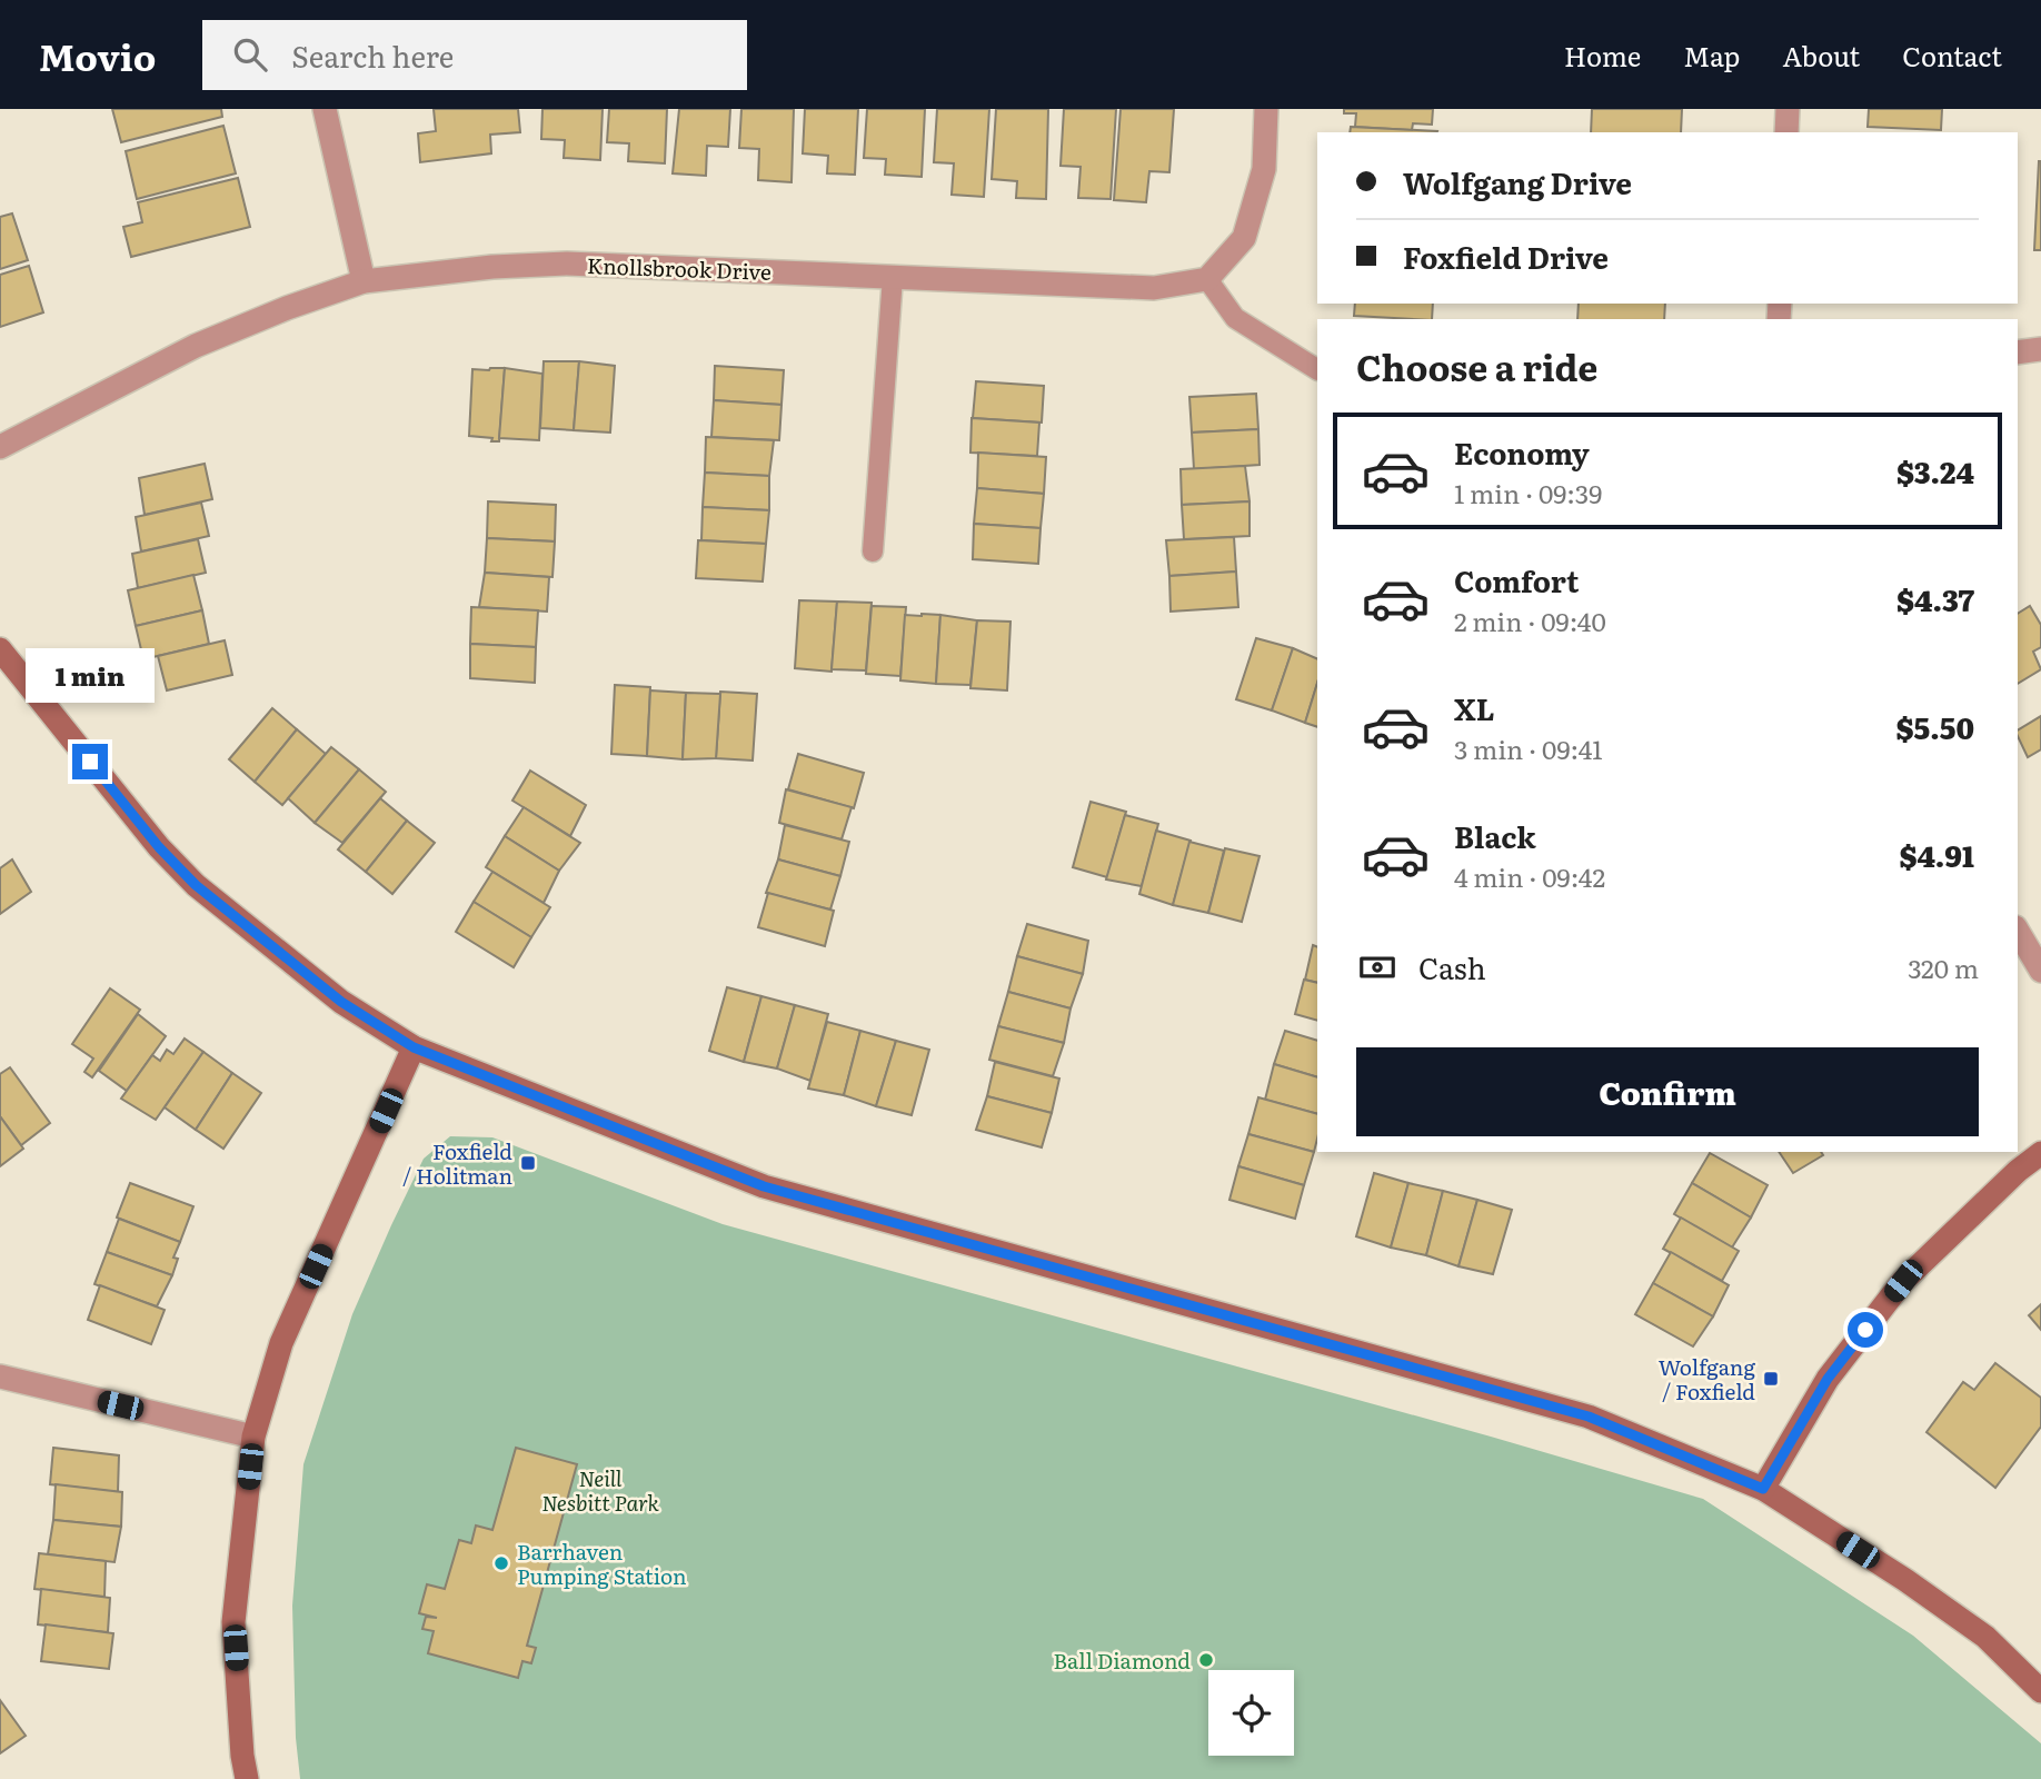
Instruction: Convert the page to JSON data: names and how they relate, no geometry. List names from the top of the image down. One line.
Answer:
{"streets":{"street":["Knollsbrook Drive"]},"parks":["Neill Nesbitt Park"],"places":{"transit":["Foxfield / Holitman","Wolfgang / Foxfield"],"other":["Barrhaven Pumping Station","Ball Diamond"]},"page":{"header":"Movio","search":"Search here","nav":["Home","Map","About","Contact"],"banner":["Wolfgang Drive","Foxfield Drive"],"heading":"Choose a ride","list":[{"name":"Economy","note":"1 min · 09:39","value":"$3.24"},{"name":"Comfort","note":"2 min · 09:40","value":"$4.37"},{"name":"XL","note":"3 min · 09:41","value":"$5.50"},{"name":"Black","note":"4 min · 09:42","value":"$4.91"}],"bubble":"1 min","pay":["Cash","320 m"],"buttons":"Confirm"}}
